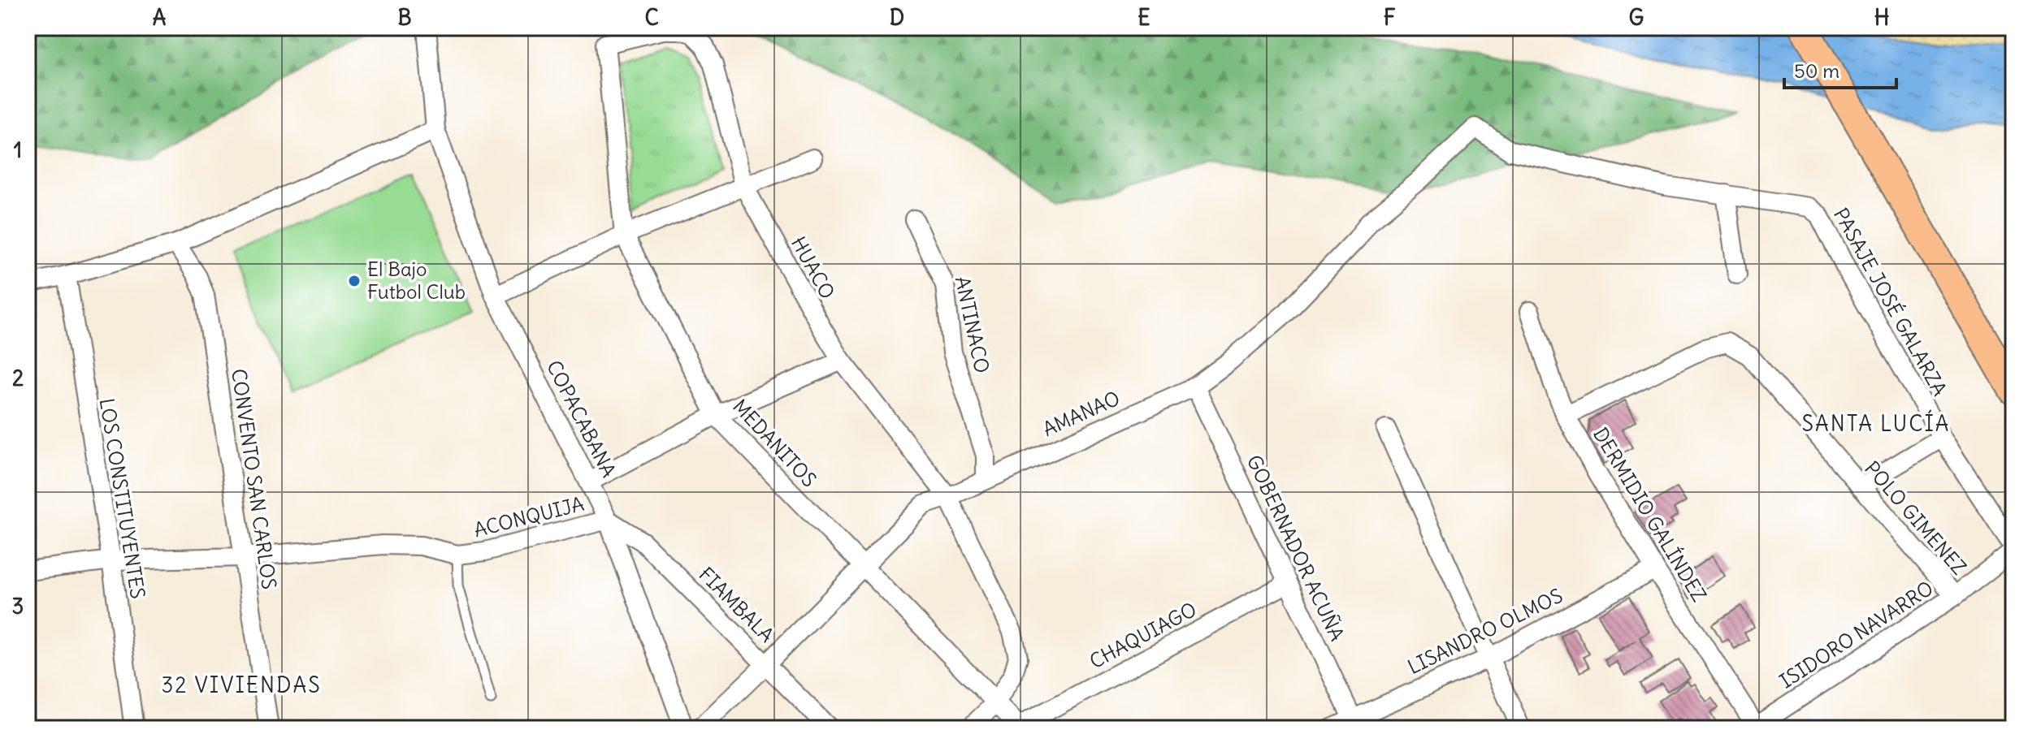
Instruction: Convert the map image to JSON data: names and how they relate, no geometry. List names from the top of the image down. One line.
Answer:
{"streets":{"street":["HUACO","PASAJE JOSÉ GALARZA","ANTINACO","AMANAO","COPACABANA","MEDANITOS","CONVENTO SAN CARLOS","LOS CONSTITUYENTES","DERMIDIO GALÍNDEZ","ACONQUIJA","POLO GIMENEZ","GOBERNADOR ACUÑA","FIAMBALA","LISANDRO OLMOS","ISIDORO NAVARRO","CHAQUIAGO"]},"crossings":[["HUACO","AMANAO"],["HUACO","MEDANITOS"],["HUACO","ACONQUIJA"],["PASAJE JOSÉ GALARZA","AMANAO"],["PASAJE JOSÉ GALARZA","ISIDORO NAVARRO"],["ANTINACO","AMANAO"],["AMANAO","MEDANITOS"],["AMANAO","GOBERNADOR ACUÑA"],["AMANAO","FIAMBALA"],["COPACABANA","ACONQUIJA"],["COPACABANA","FIAMBALA"],["MEDANITOS","ACONQUIJA"],["MEDANITOS","CHAQUIAGO"],["CONVENTO SAN CARLOS","ACONQUIJA"],["LOS CONSTITUYENTES","ACONQUIJA"],["DERMIDIO GALÍNDEZ","POLO GIMENEZ"],["DERMIDIO GALÍNDEZ","LISANDRO OLMOS"],["DERMIDIO GALÍNDEZ","ISIDORO NAVARRO"],["ACONQUIJA","FIAMBALA"],["POLO GIMENEZ","ISIDORO NAVARRO"],["GOBERNADOR ACUÑA","LISANDRO OLMOS"],["GOBERNADOR ACUÑA","CHAQUIAGO"]],"districts":["SANTA LUCÍA","32 VIVIENDAS"],"places":["El Bajo Futbol Club"],"scale_bar":"50 m","grid":{"columns":["A","B","C","D","E","F","G","H"],"rows":["1","2","3"]}}
